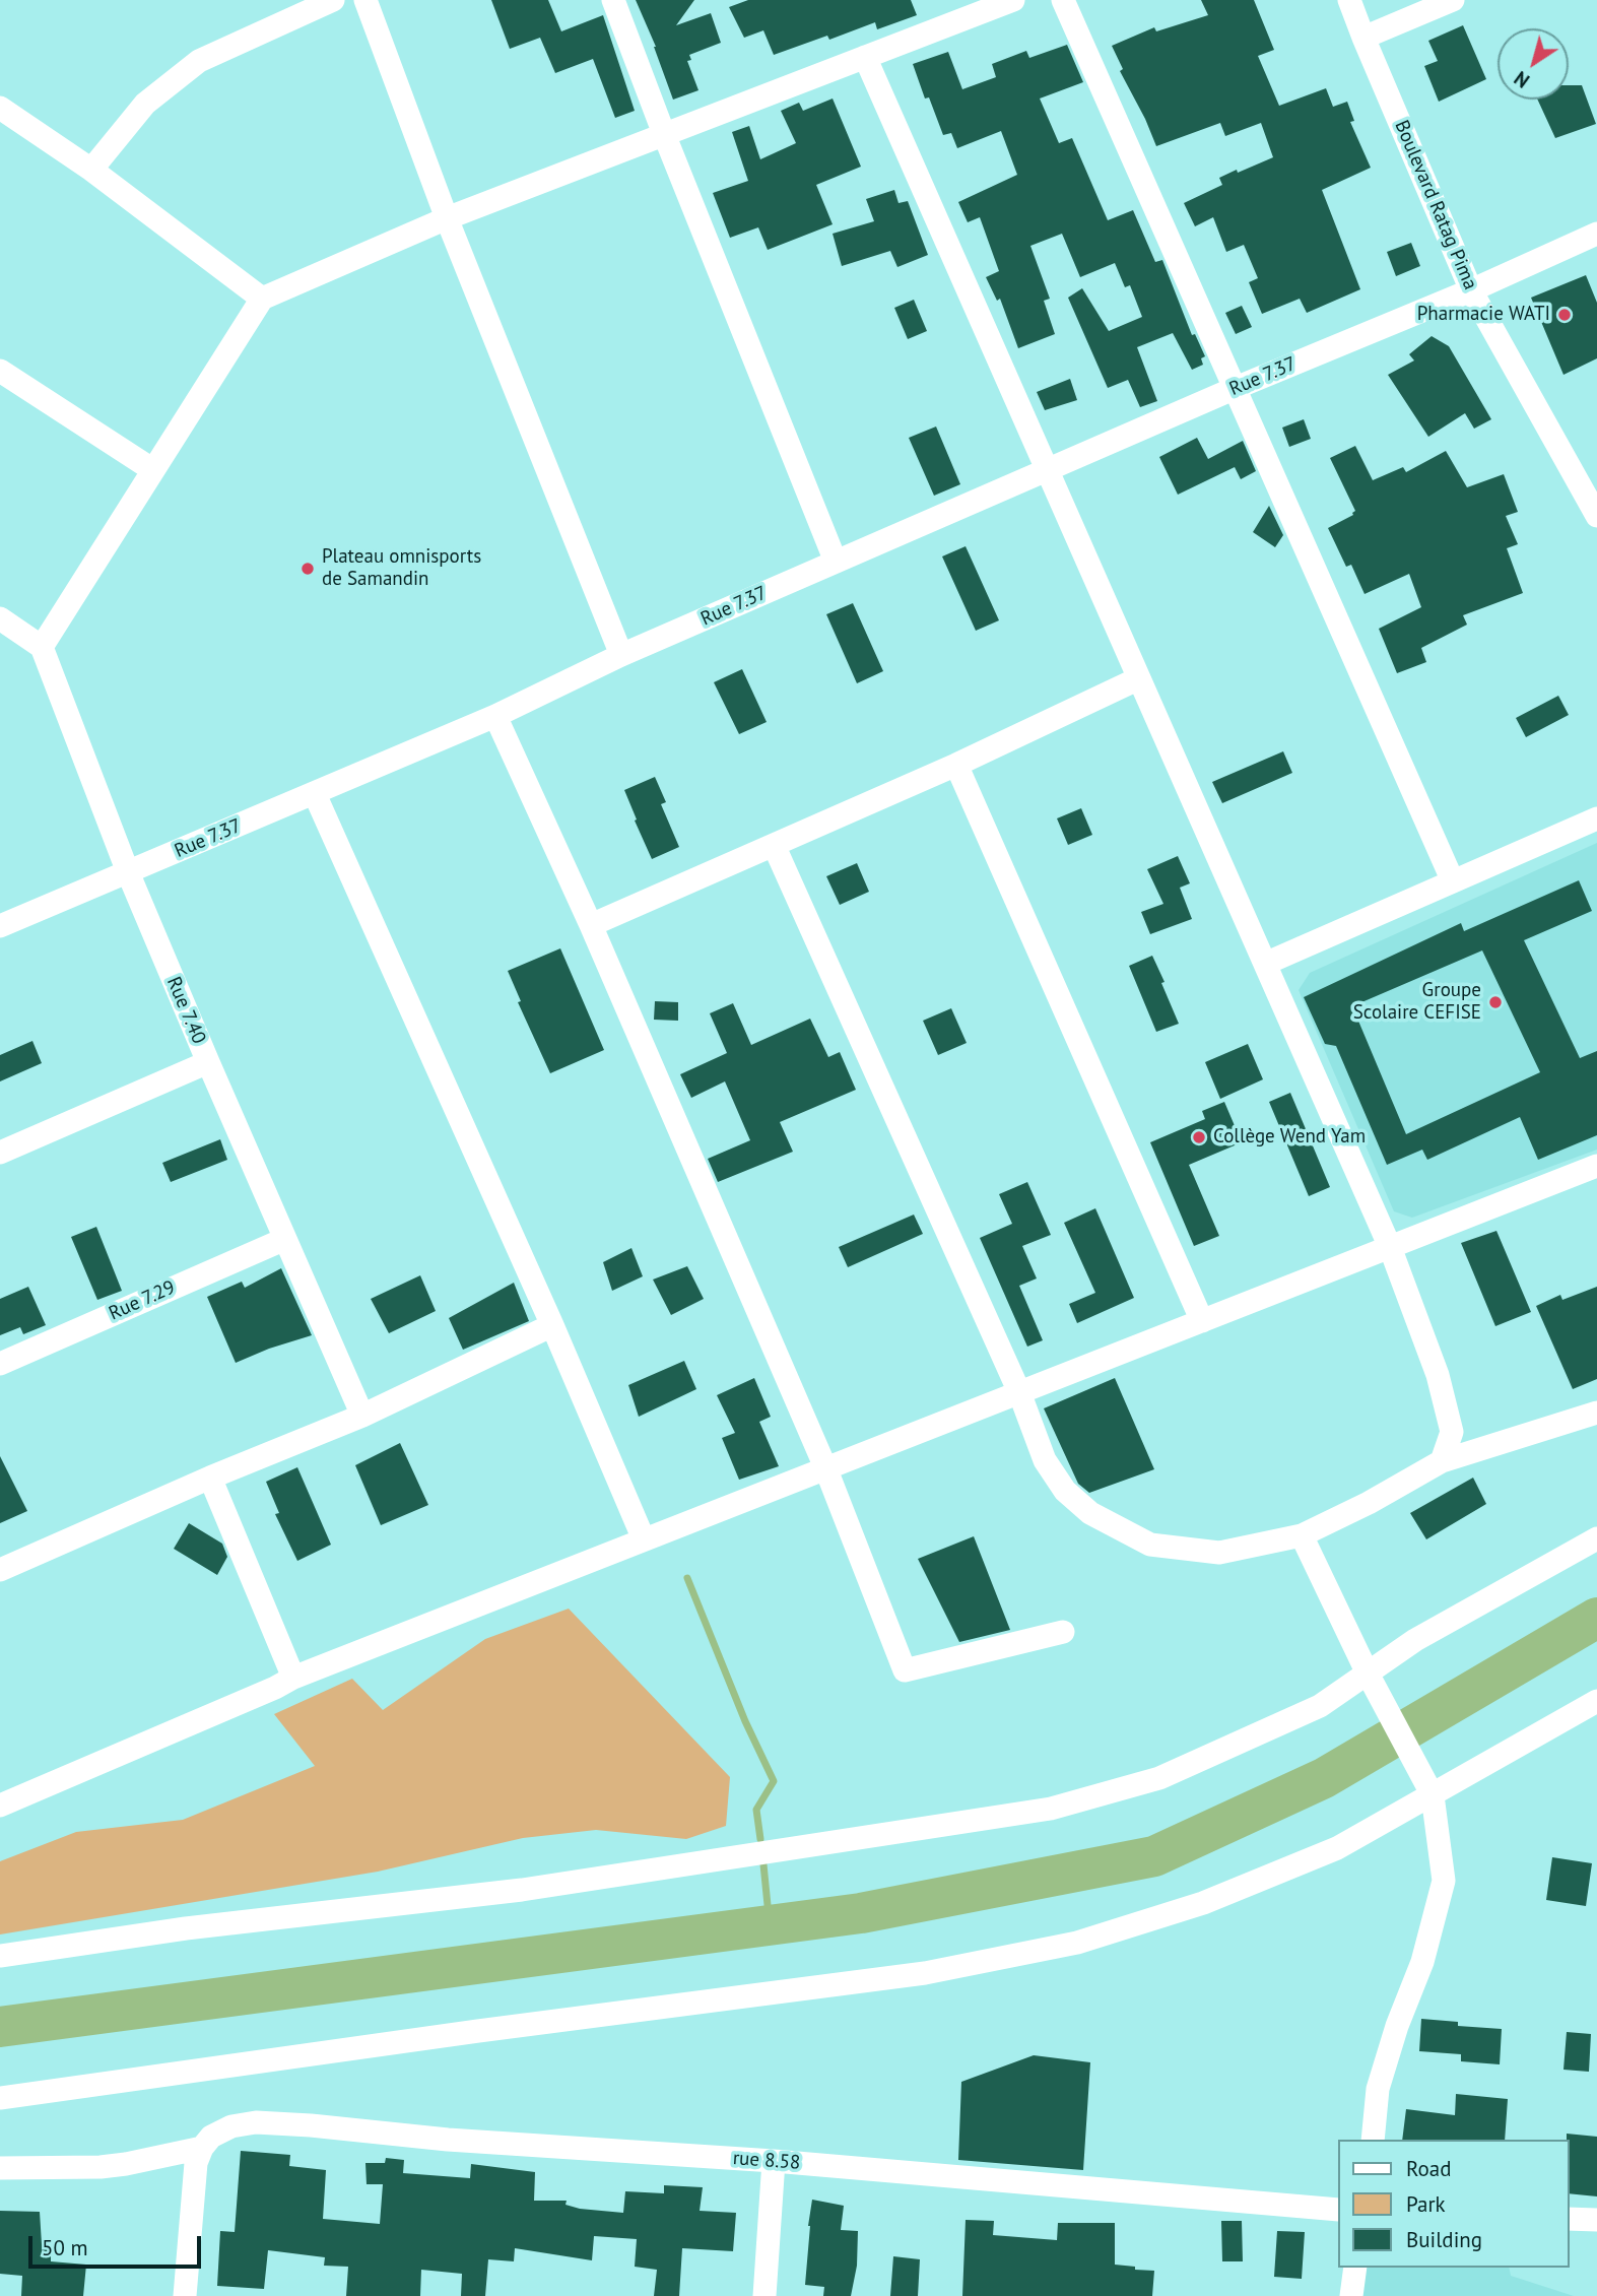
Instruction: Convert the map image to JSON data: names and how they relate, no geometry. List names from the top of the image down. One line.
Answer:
{"streets":{"street":["Boulevard Ratag Pima","Rue 7.37","Rue 7.40","Rue 7.29","rue 8.58"]},"crossings":[["Boulevard Ratag Pima","Rue 7.37"],["Rue 7.37","Rue 7.40"],["Rue 7.40","Rue 7.29"]],"places":["Pharmacie WATI","Plateau omnisports de Samandin","Groupe Scolaire CEFISE","Collège Wend Yam"],"legend":["Road","Park","Building"],"scale_bar":"50 m","north":"bottom left"}
